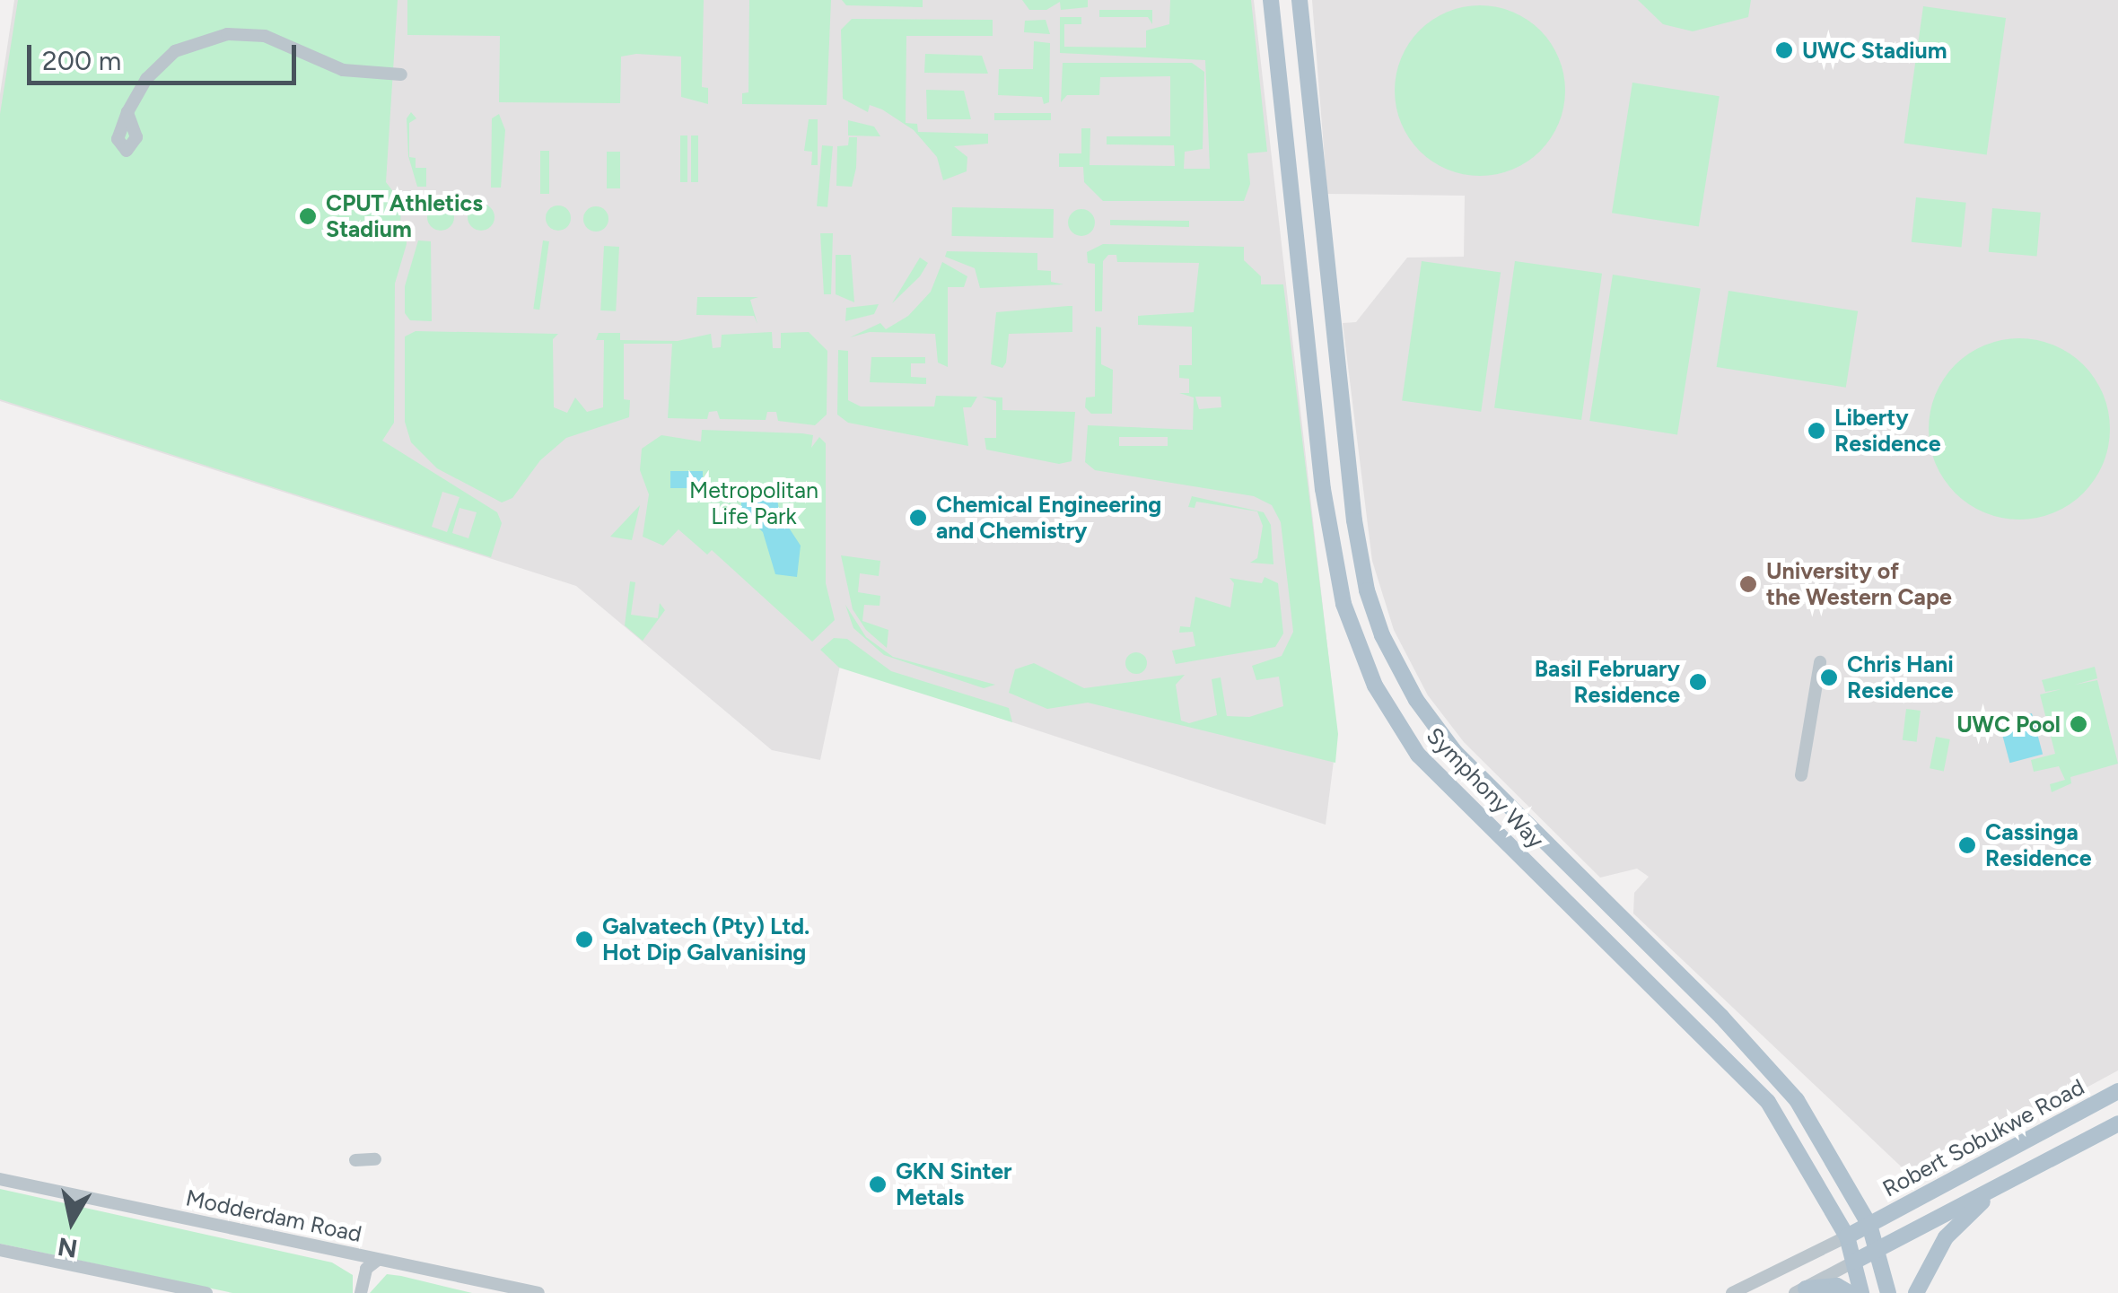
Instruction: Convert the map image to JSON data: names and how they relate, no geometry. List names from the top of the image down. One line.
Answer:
{"streets":{"main road":["Symphony Way","Robert Sobukwe Road"],"street":["Modderdam Road"]},"crossings":[["Symphony Way","Robert Sobukwe Road"]],"parks":["Metropolitan Life Park"],"places":["UWC Stadium","CPUT Athletics Stadium","Liberty Residence","Chemical Engineering and Chemistry","University of the Western Cape","Chris Hani Residence","Basil February Residence","UWC Pool","Cassinga Residence","Galvatech (Pty) Ltd. Hot Dip Galvanising","GKN Sinter Metals"],"scale_bar":"200 m","north":"bottom"}
